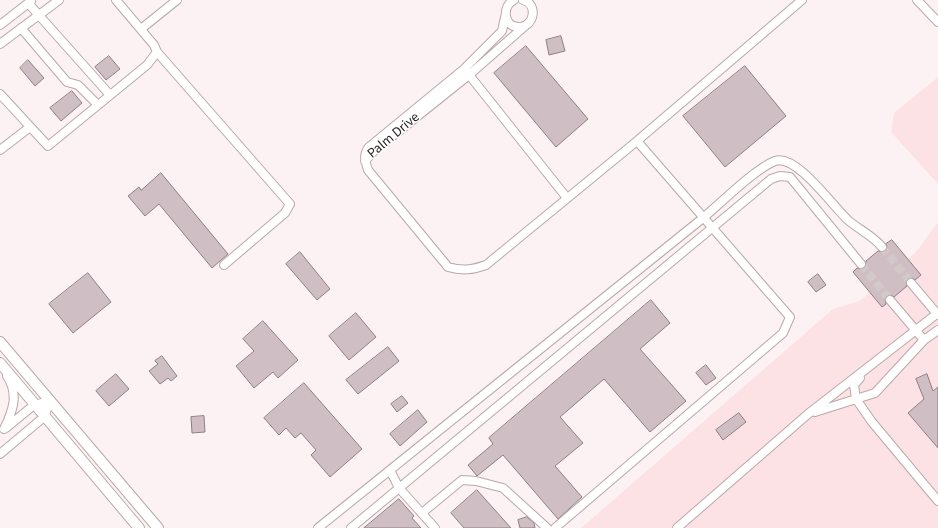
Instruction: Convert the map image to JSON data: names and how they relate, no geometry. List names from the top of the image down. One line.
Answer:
{"streets":{"street":["Palm Drive"]}}
